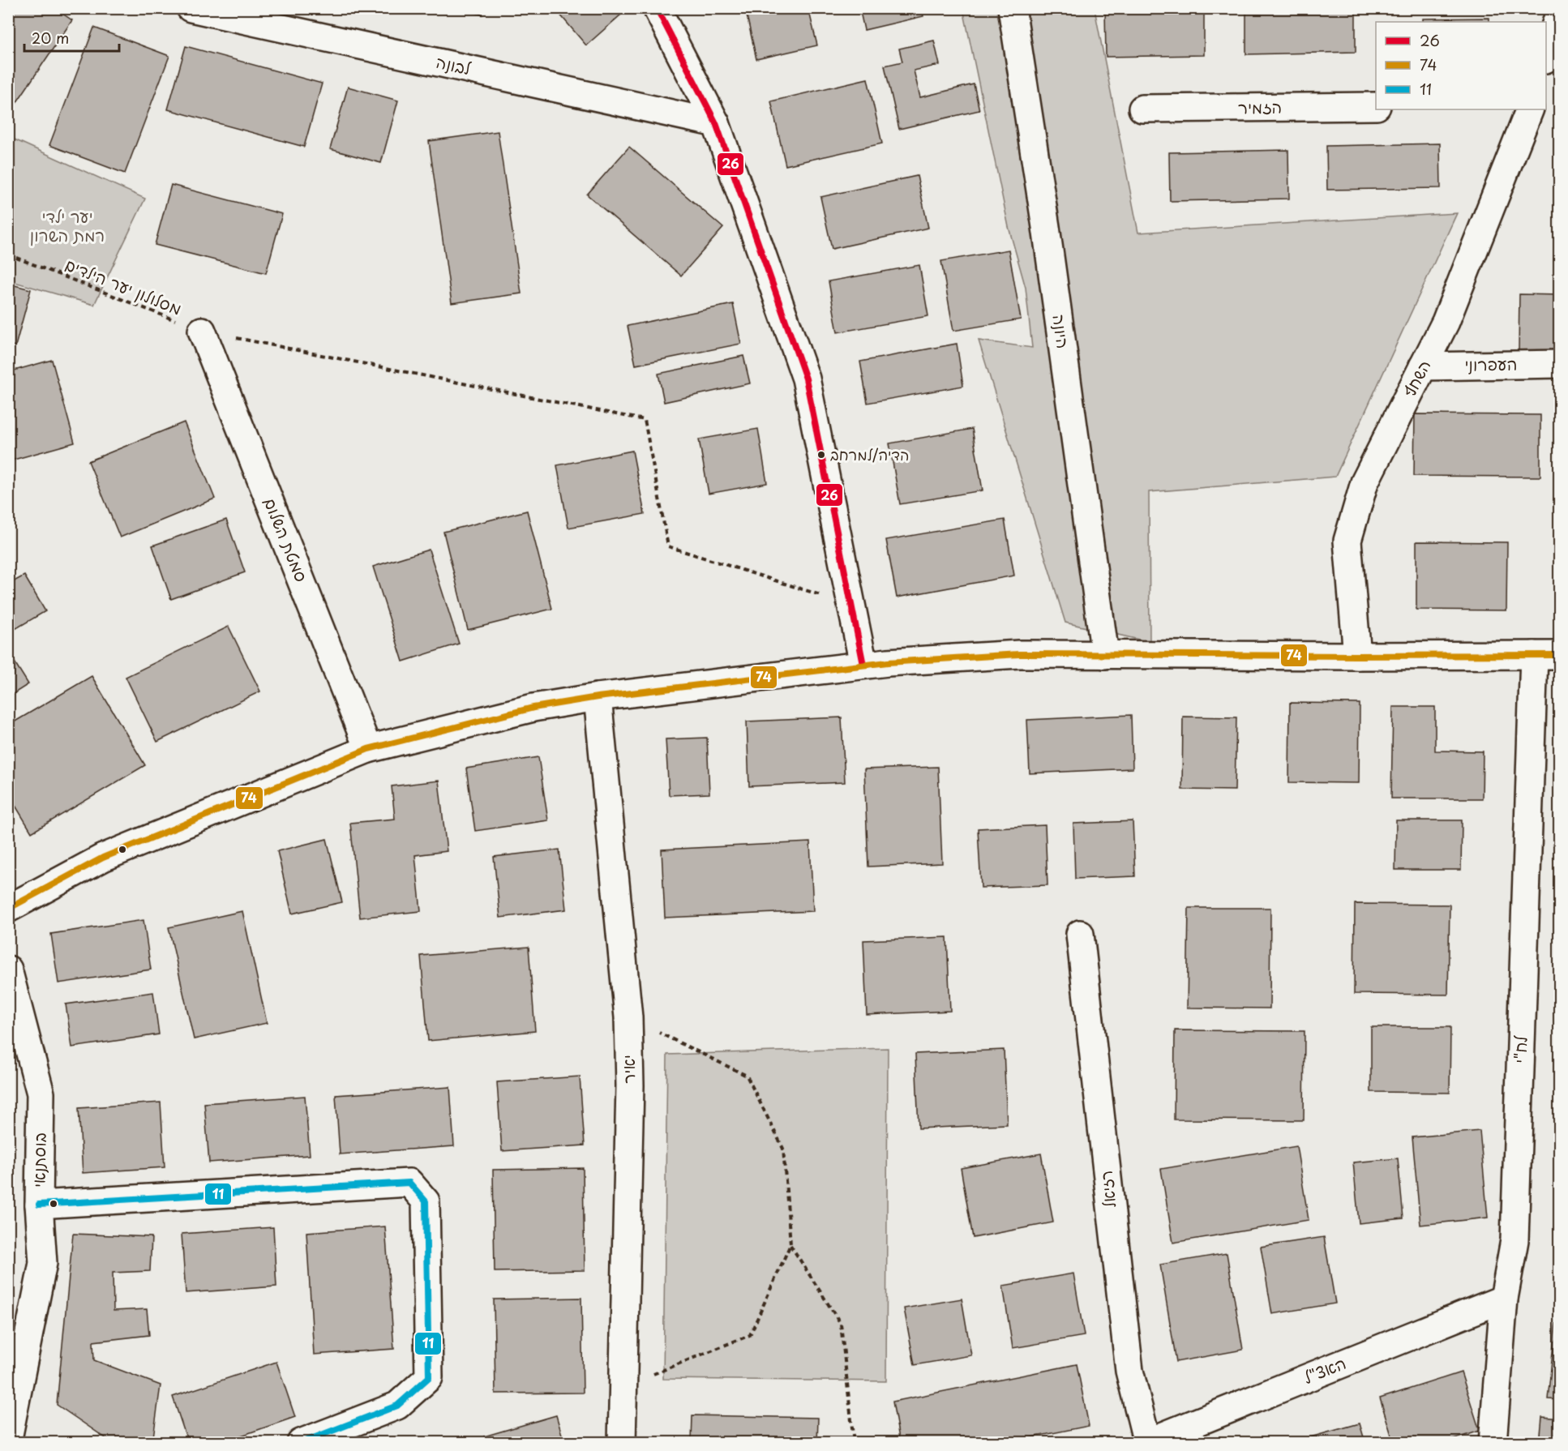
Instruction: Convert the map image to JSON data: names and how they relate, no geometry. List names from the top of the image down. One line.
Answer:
{"streets":{"street":["לבונה","הזמיר","היונה","העפרוני","השחף","סמטת השלום","לח\"י","יאיר","בוסתנאי","רזיאל","האצ\"ל"],"path":["מסלולון יער הילדים"]},"crossings":[["מסלולון יער הילדים","סמטת השלום"],["העפרוני","השחף"],["לח\"י","האצ\"ל"],["רזיאל","האצ\"ל"]],"parks":["יער ילדי רמת השרון"],"places":["הדיה/למרחב"],"lines":["transit line 26","transit line 74","transit line 11"],"legend":["26","74","11"],"scale_bar":"20 m"}
